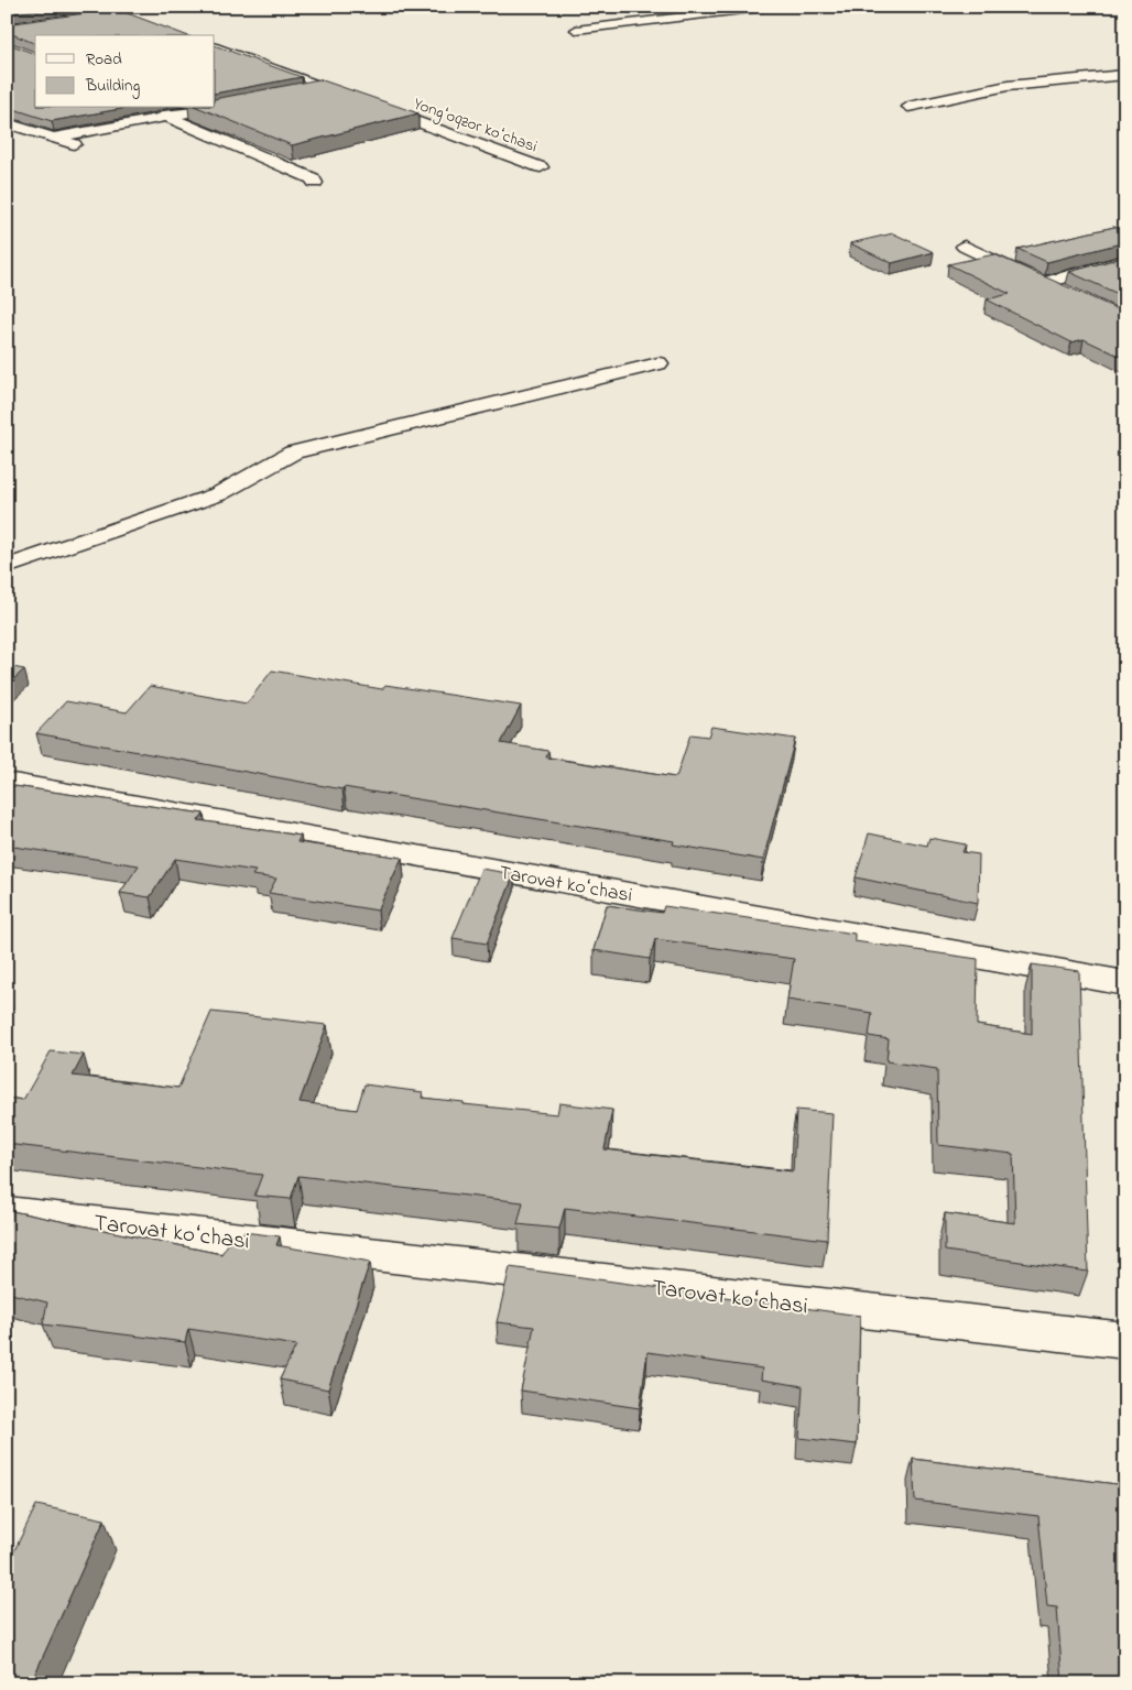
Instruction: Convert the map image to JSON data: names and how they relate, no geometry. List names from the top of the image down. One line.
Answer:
{"streets":{"street":["Yongʻoqzor koʻchasi","Tarovat koʻchasi"]},"legend":["Road","Building"]}
